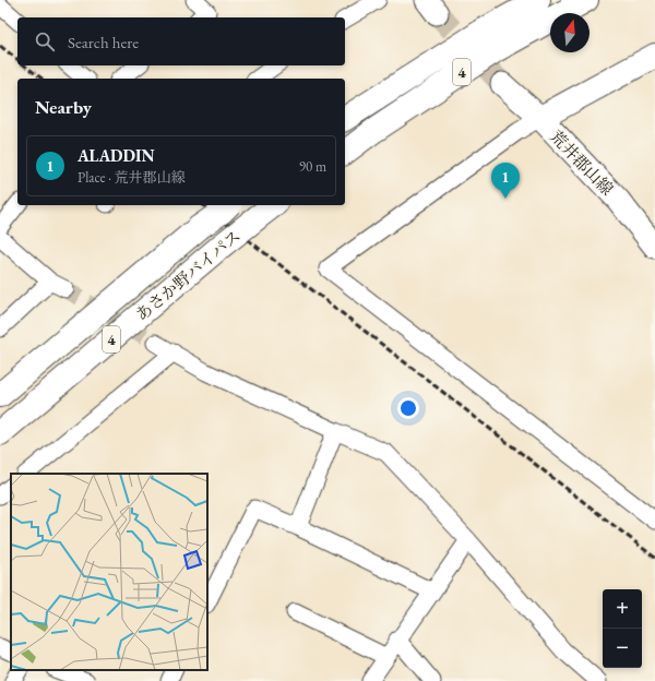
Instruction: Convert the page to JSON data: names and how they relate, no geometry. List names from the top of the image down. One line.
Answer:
{"streets":{"highway":["4","あさか野バイパス"],"main road":["荒井郡山線"]},"north":"top","page":{"search":"Search here","heading":"Nearby","list":[{"mark":"1","name":"ALADDIN","note":"Place · 荒井郡山線","value":"90 m"}],"pins":"1","map_buttons":["+","−"]}}
